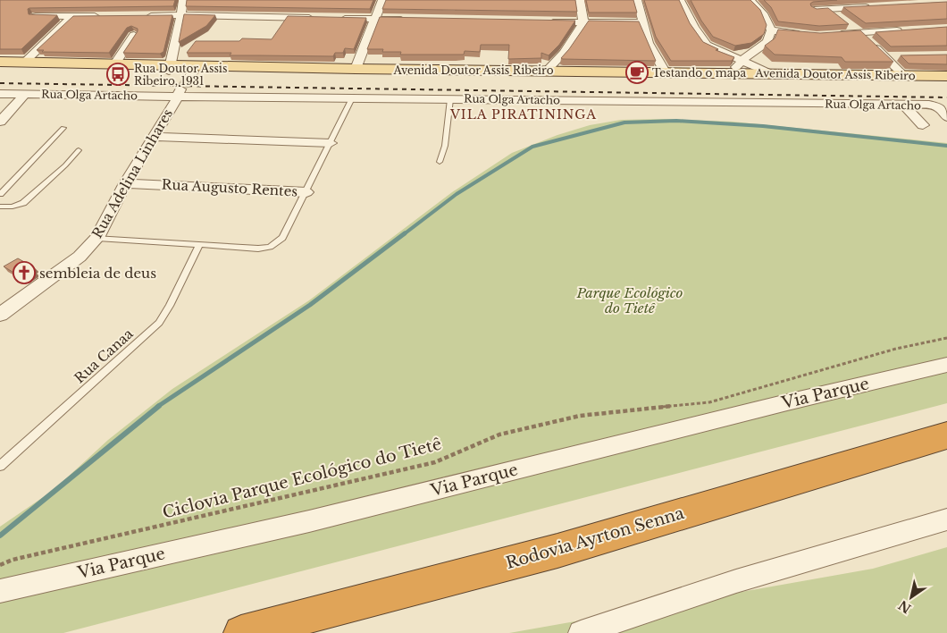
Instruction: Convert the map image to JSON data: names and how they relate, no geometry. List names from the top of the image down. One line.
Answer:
{"streets":{"highway":["Rodovia Ayrton Senna"],"main road":["Avenida Doutor Assis Ribeiro"],"street":["Rua Olga Artacho","Rua Adelina Linhares","Rua Augusto Rentes","Via Parque"],"lane":["Rua Canaa"],"path":["Ciclovia Parque Ecológico do Tietê"]},"crossings":[["Rua Olga Artacho","Rua Adelina Linhares"],["Rua Adelina Linhares","Rua Augusto Rentes"]],"districts":["VILA PIRATININGA"],"parks":["Parque Ecológico do Tietê"],"places":{"cafe":["Testando o mapa"],"bus stop":["Rua Doutor Assis Ribeiro, 1931"],"church":["sembleia de deus"]},"north":"bottom left"}
